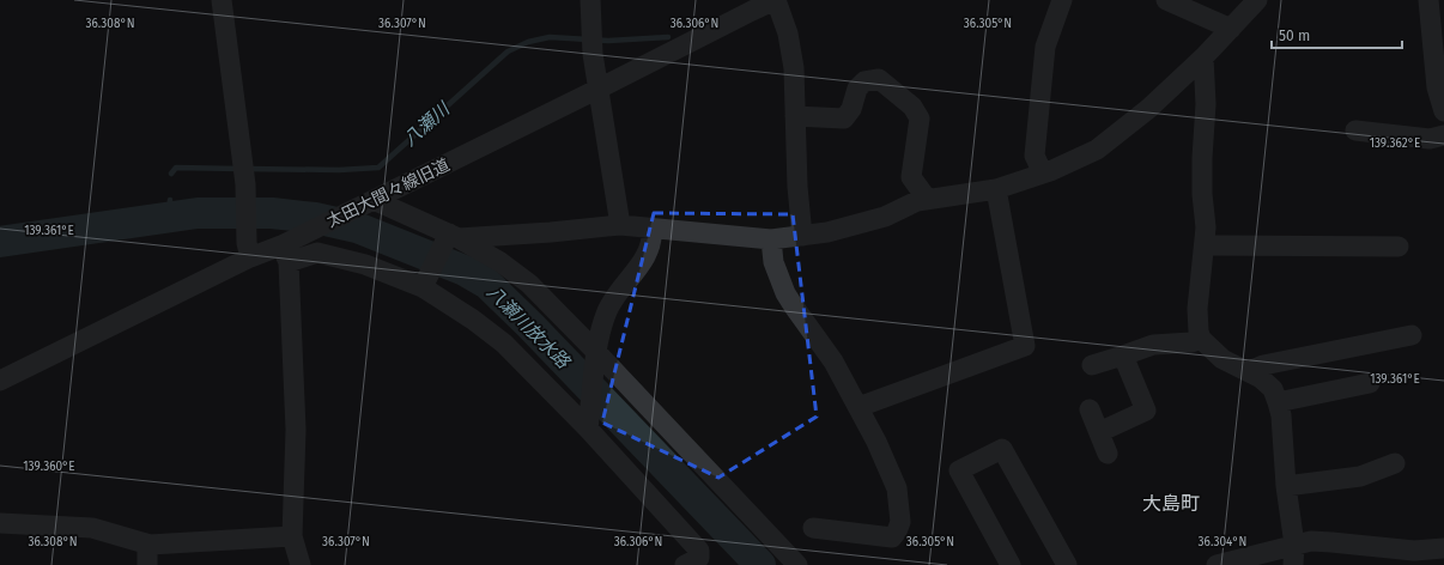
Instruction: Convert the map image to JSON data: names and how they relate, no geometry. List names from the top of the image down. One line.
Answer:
{"streets":{"street":["太田大間々線旧道"]},"districts":["大島町"],"water":["八瀬川","八瀬川放水路"],"scale_bar":"50 m","coordinates":["36.308°N","36.307°N","36.306°N","36.305°N","139.362°E","139.361°E","139.360°E","36.304°N"]}
